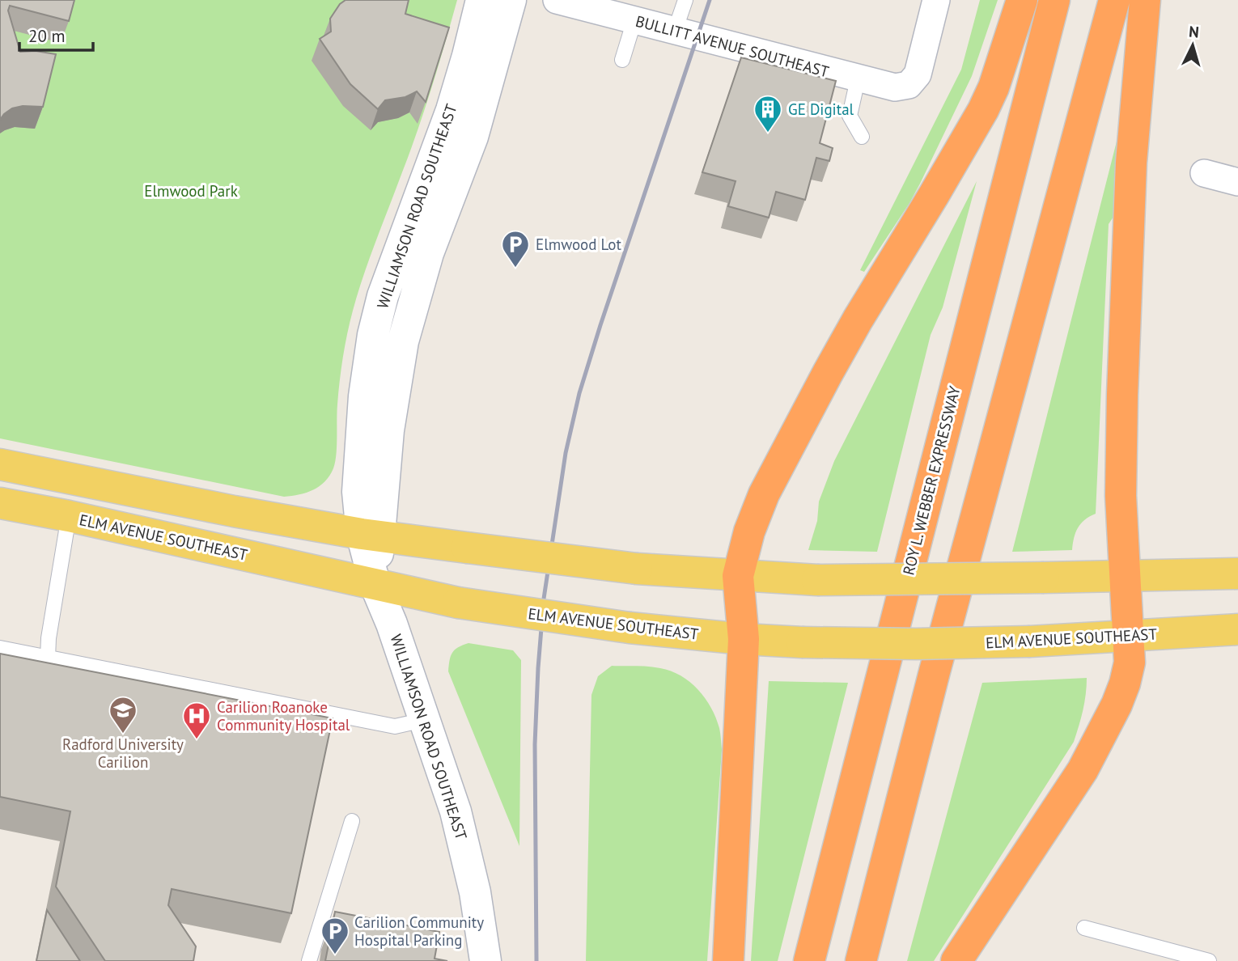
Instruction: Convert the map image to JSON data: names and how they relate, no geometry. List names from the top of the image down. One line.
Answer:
{"streets":{"highway":["ROY L. WEBBER EXPRESSWAY"],"main road":["WILLIAMSON ROAD SOUTHEAST","ELM AVENUE SOUTHEAST"],"street":["BULLITT AVENUE SOUTHEAST"]},"crossings":[["WILLIAMSON ROAD SOUTHEAST","ELM AVENUE SOUTHEAST"]],"parks":["Elmwood Park"],"places":{"building":["GE Digital"],"parking":["Elmwood Lot","Carilion Community Hospital Parking"],"school or university":["Radford University Carilion"],"hospital":["Carilion Roanoke Community Hospital"]},"scale_bar":"20 m","north":"top"}
